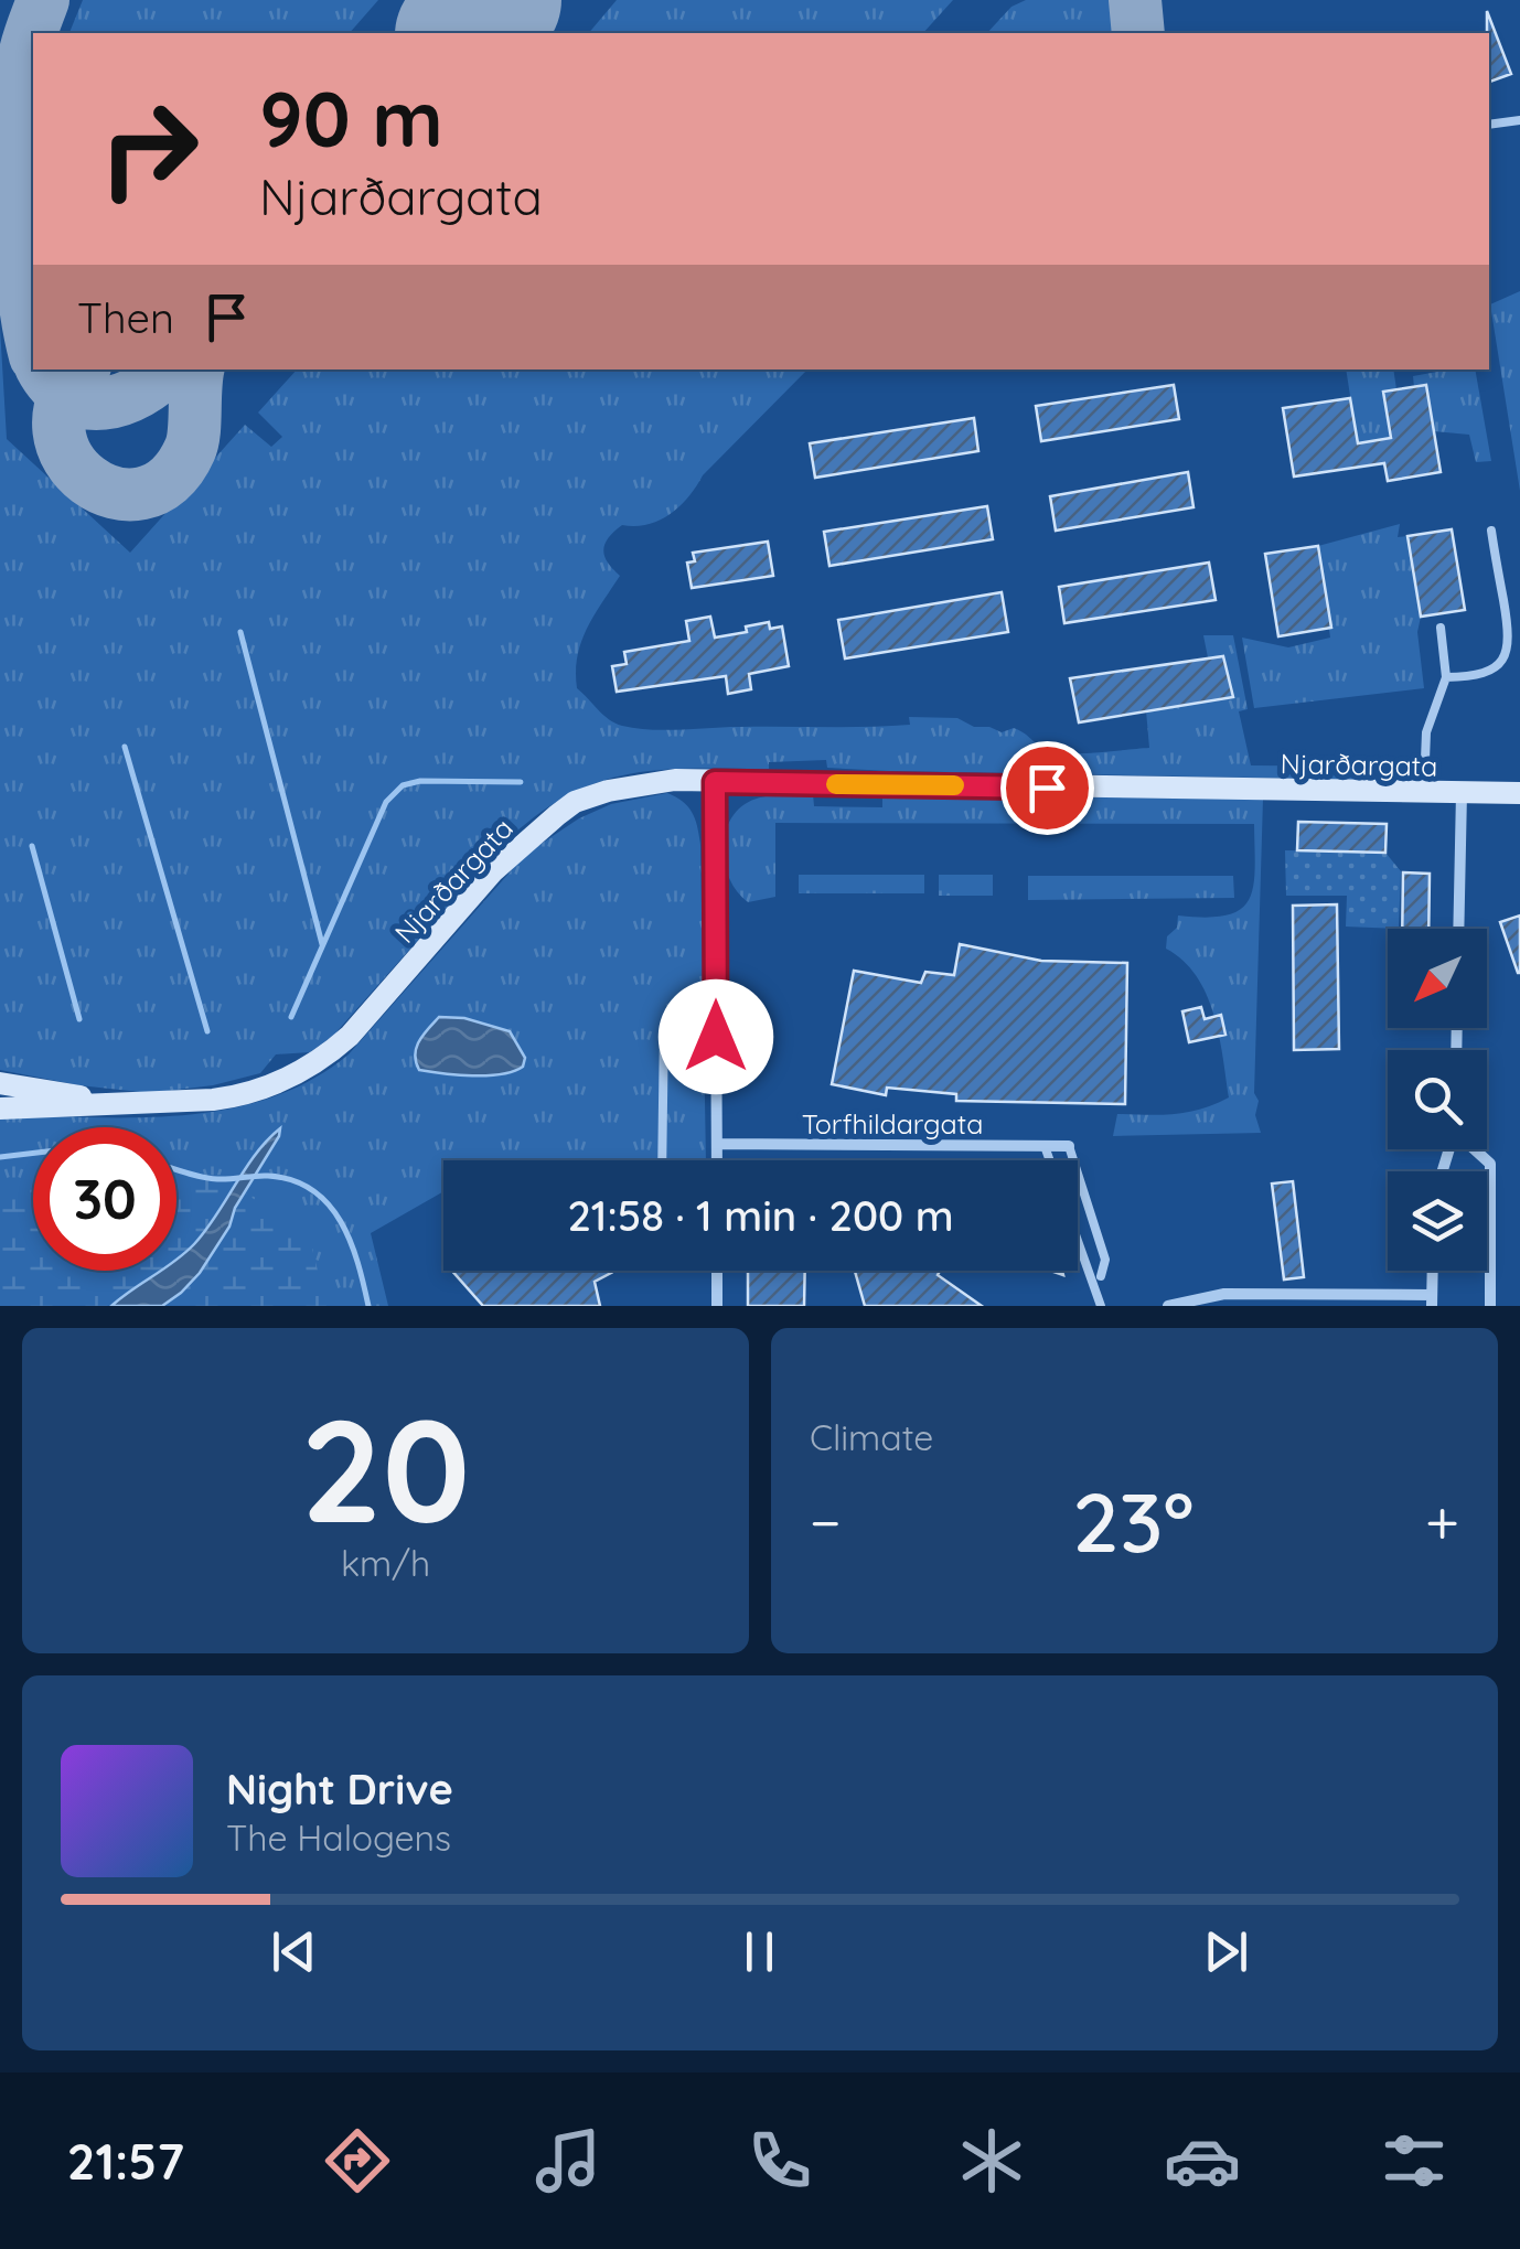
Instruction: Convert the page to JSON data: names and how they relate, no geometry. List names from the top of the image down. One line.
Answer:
{"streets":{"main road":["Njarðargata"],"street":["Torfhildargata"]},"north":"bottom left","page":{"turn":["90 m","Njarðargata"],"then":"Then","limit":"30","trip":"21:58 · 1 min · 200 m","tile":[["20","km/h"],"Climate"],"heat":["−","23°","+"],"song":["Night Drive","The Halogens"],"tabs":"21:57"}}
